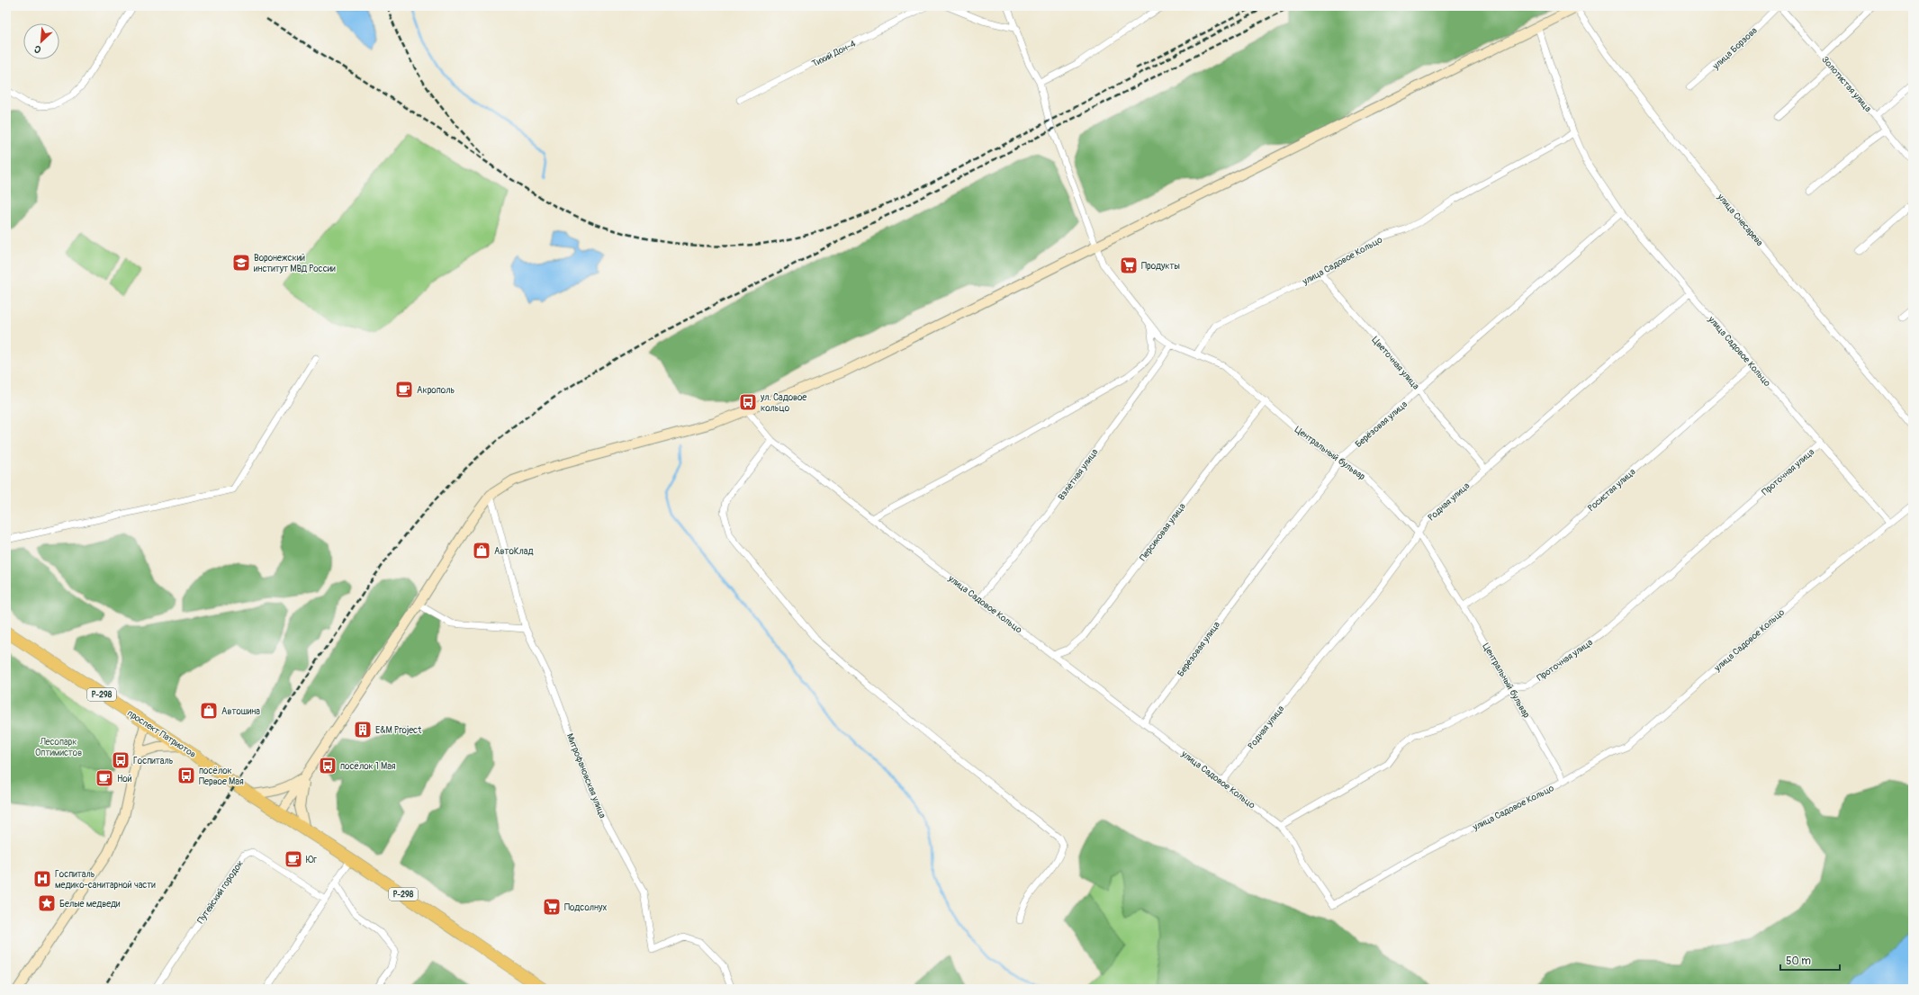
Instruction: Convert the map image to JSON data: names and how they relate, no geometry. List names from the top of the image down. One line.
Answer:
{"streets":{"highway":["Р-298","проспект Патриотов"],"street":["улица Борзова","Тихий Дон-4","Золотистая улица","улица Снесарева","улица Садовое Кольцо","Цветочная улица","Берёзовая улица","Центральный бульвар","Проточная улица","Взлётная улица","Росистая улица","Родная улица","Персиковая улица","Митрофановская улица","Путейский городок"]},"crossings":[["улица Борзова","Золотистая улица"],["улица Садовое Кольцо","Цветочная улица"],["улица Садовое Кольцо","Берёзовая улица"],["улица Садовое Кольцо","Центральный бульвар"],["улица Садовое Кольцо","Проточная улица"],["улица Садовое Кольцо","Взлётная улица"],["улица Садовое Кольцо","Росистая улица"],["улица Садовое Кольцо","Родная улица"],["улица Садовое Кольцо","Персиковая улица"],["Цветочная улица","Берёзовая улица"],["Цветочная улица","Родная улица"],["Берёзовая улица","Центральный бульвар"],["Центральный бульвар","Проточная улица"],["Центральный бульвар","Взлётная улица"],["Центральный бульвар","Росистая улица"],["Центральный бульвар","Родная улица"],["Центральный бульвар","Персиковая улица"],["Р-298","проспект Патриотов"]],"parks":["Лесопарк Оптимистов"],"places":{"school or university":["Воронежский институт МВД России"],"supermarket":["Продукты","Подсолнух"],"cafe":["Акрополь","Ной","Юг"],"bus stop":["ул. Садовое кольцо","Госпиталь","посёлок 1 Мая","посёлок Первое Мая"],"shop":["АвтоКлад","Автошина"],"building":["E&M Project"],"hospital":["Госпиталь медико-санитарной части"],"place":["Белые медведи"]},"scale_bar":"50 m","north":"bottom left"}
